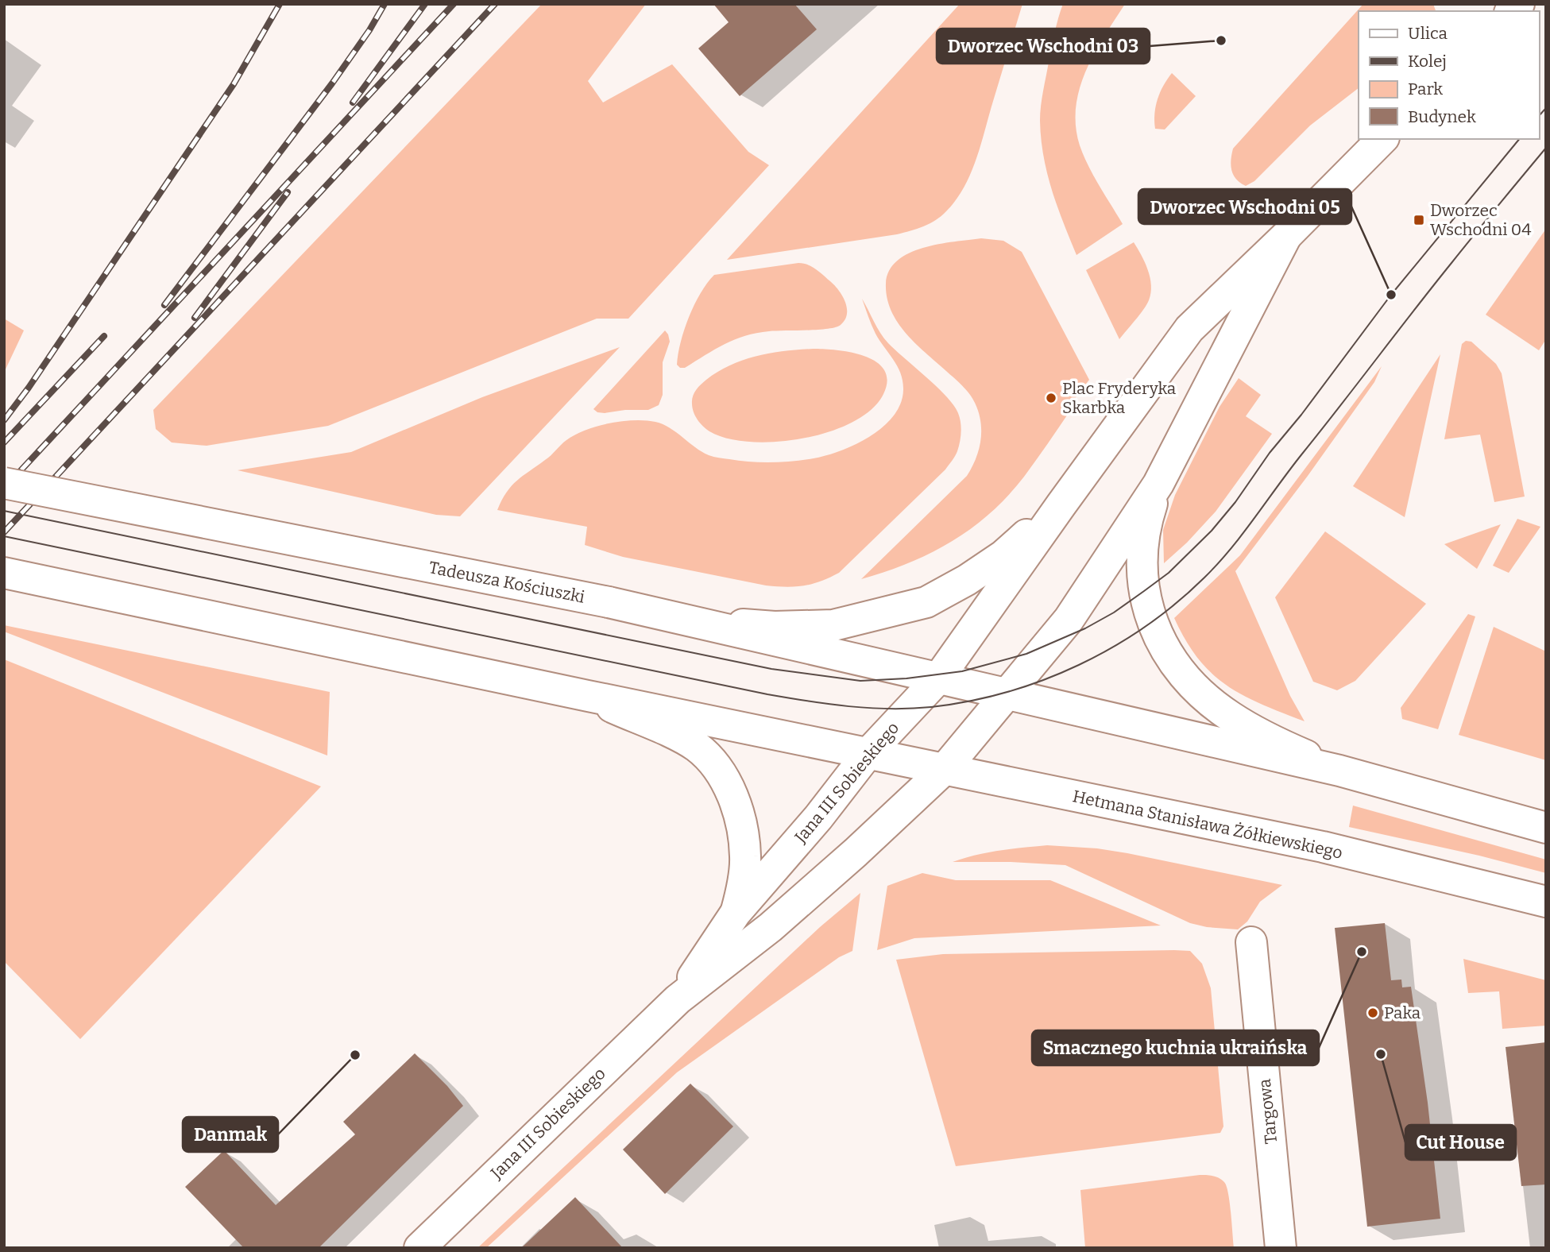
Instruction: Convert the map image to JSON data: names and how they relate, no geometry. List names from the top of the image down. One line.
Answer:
{"streets":{"street":["Tadeusza Kościuszki","Jana III Sobieskiego","Hetmana Stanisława Żółkiewskiego","Targowa"]},"crossings":[["Tadeusza Kościuszki","Jana III Sobieskiego"],["Jana III Sobieskiego","Hetmana Stanisława Żółkiewskiego"]],"places":{"other":["Dworzec Wschodni 03","Dworzec Wschodni 05","Plac Fryderyka Skarbka","Smacznego kuchnia ukraińska","Paka","Cut House","Danmak"],"transit":["Dworzec Wschodni 04"]},"legend":["Ulica","Kolej","Park","Budynek"]}
